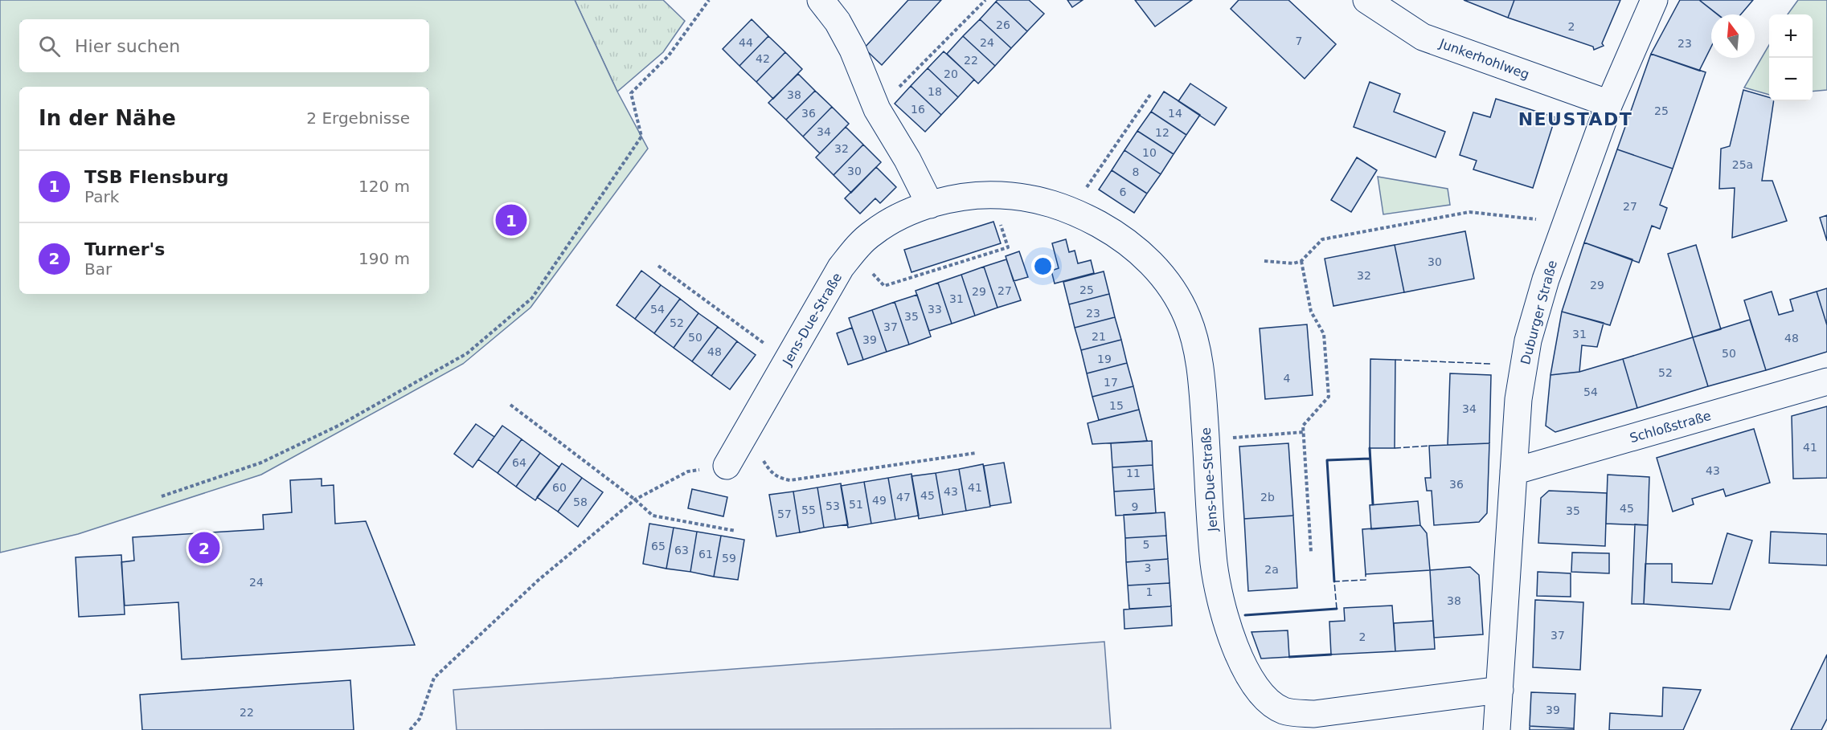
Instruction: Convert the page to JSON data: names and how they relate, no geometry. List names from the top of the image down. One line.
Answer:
{"streets":{"street":["Junkerhohlweg","Duburger Straße","Jens-Due-Straße","Schloßstraße"]},"crossings":[["Junkerhohlweg","Duburger Straße"],["Duburger Straße","Jens-Due-Straße"],["Duburger Straße","Schloßstraße"]],"districts":["NEUSTADT"],"house_numbers":["26","2","7","44","24","23","42","22","20","18","38","16","25","36","14","34","12","32","10","25a","30","8","6","27","30","32","29","25","27","29","31","54","33","23","35","52","37","31","21","50","48","39","48","50","19","52","4","17","54","15","34","41","64","43","11","36","60","41","43","45","47","2b","49","58","51","53","9","45","55","35","57","5","65","63","61","59","3","2a","24","1","38","37","2","39","22"],"north":"top","page":{"map_buttons":["+","−"],"search":"Hier suchen","heading":["In der Nähe","2 Ergebnisse"],"list":[{"mark":"1","name":"TSB Flensburg","note":"Park","value":"120 m"},{"mark":"2","name":"Turner's","note":"Bar","value":"190 m"}],"pins":["1","2"]}}
